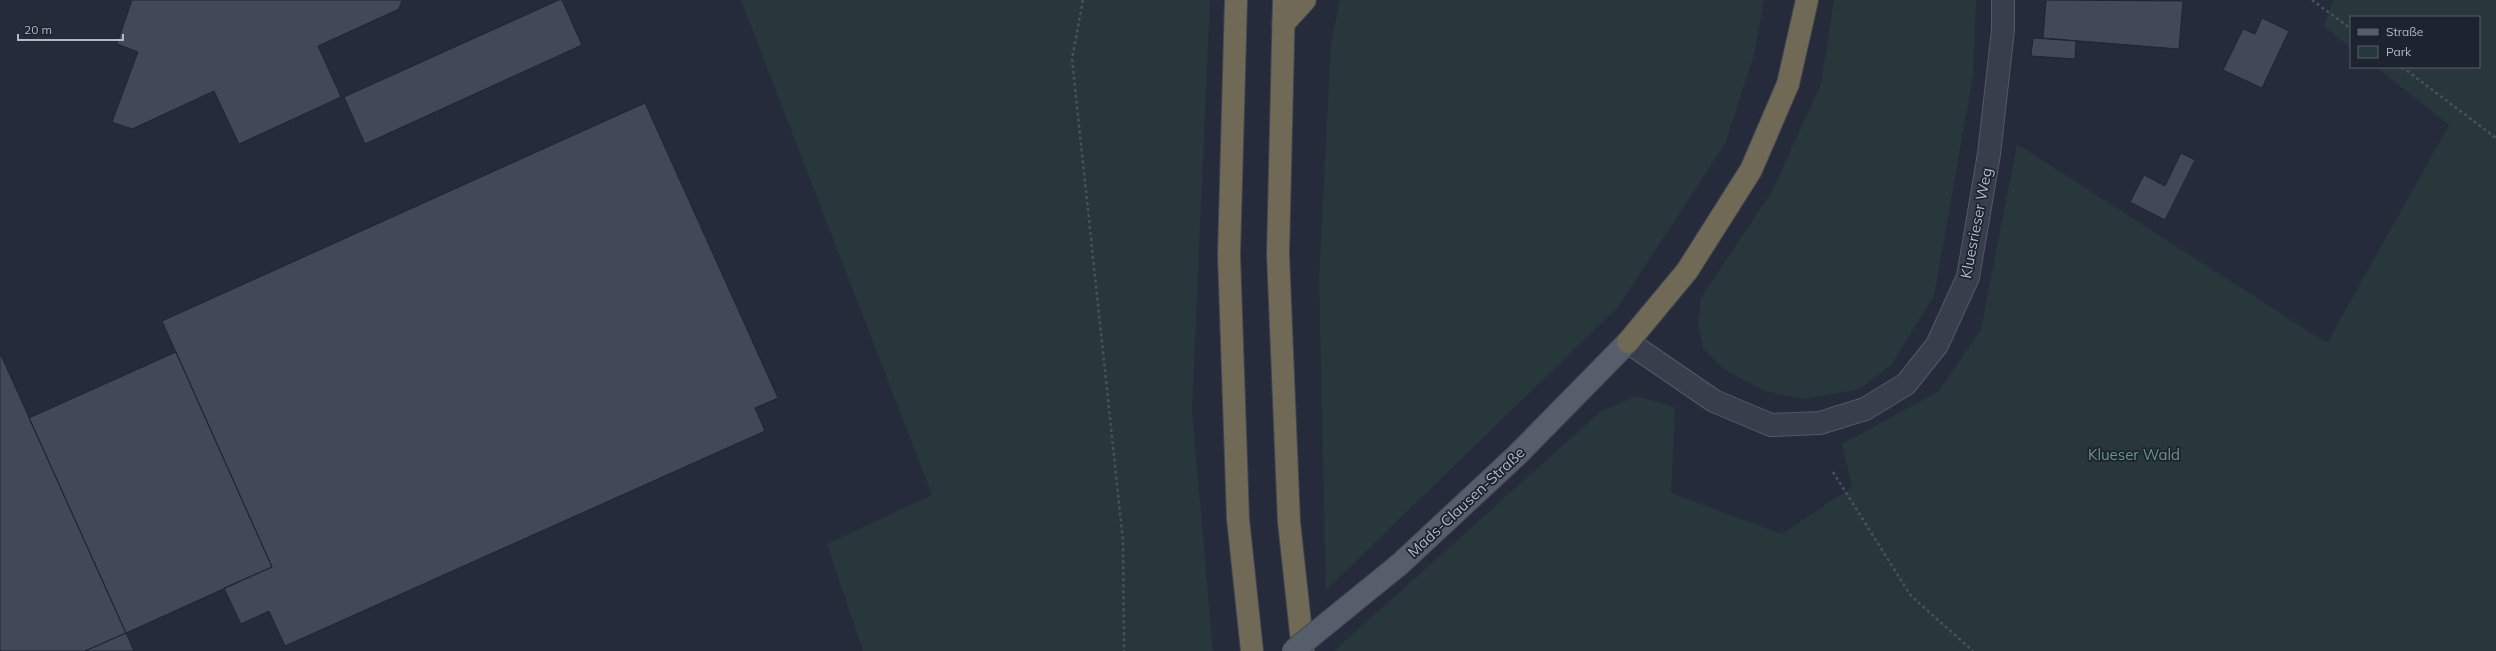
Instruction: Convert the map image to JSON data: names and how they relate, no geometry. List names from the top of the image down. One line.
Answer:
{"streets":{"main road":["Mads-Clausen-Straße"],"street":["Kluesrieser Weg"]},"crossings":[["Kluesrieser Weg","Mads-Clausen-Straße"]],"parks":["Klueser Wald"],"legend":["Straße","Park"],"scale_bar":"20 m"}
